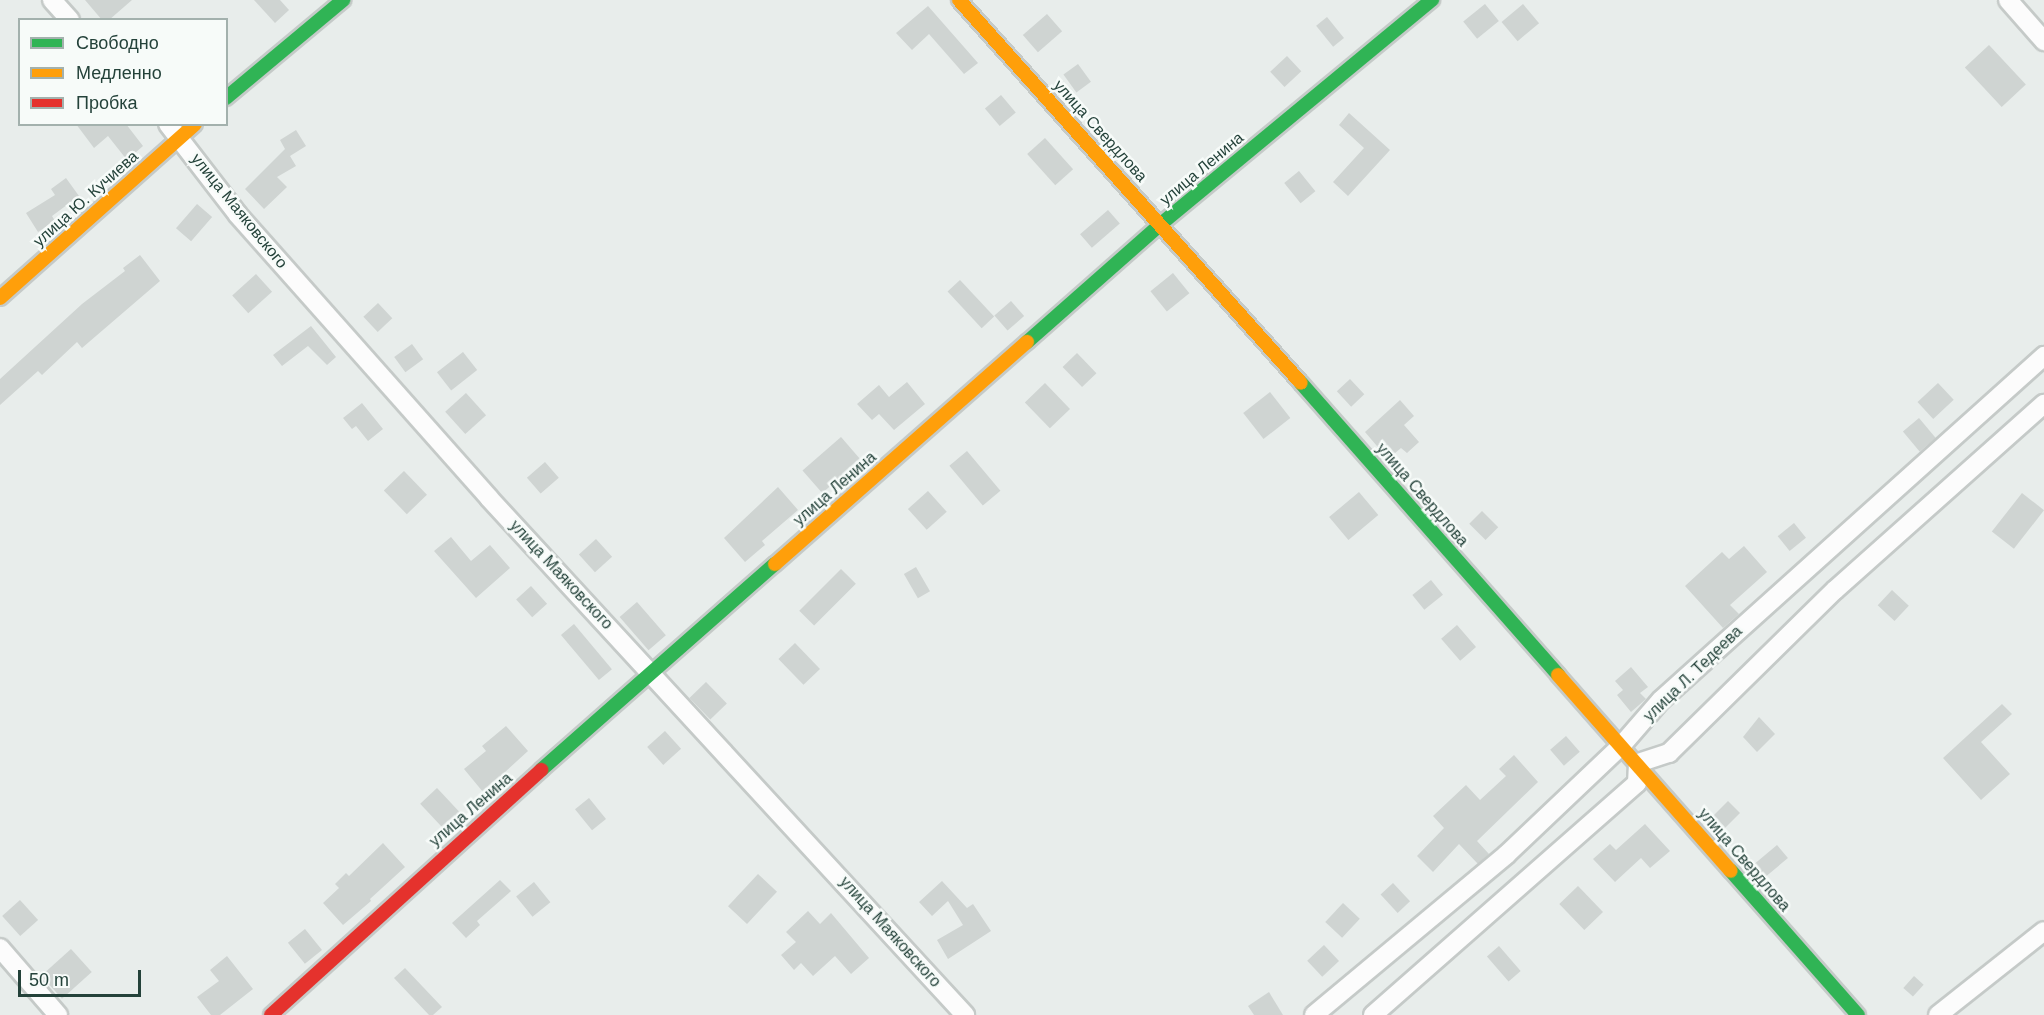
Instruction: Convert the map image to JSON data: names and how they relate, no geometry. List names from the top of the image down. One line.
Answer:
{"streets":{"street":["улица Свердлова","улица Ленина","улица Ю. Кучиева","улица Маяковского","улица Л. Тедеева"]},"crossings":[["улица Свердлова","улица Ленина"],["улица Свердлова","улица Л. Тедеева"],["улица Ленина","улица Маяковского"],["улица Ю. Кучиева","улица Маяковского"]],"legend":["Свободно","Медленно","Пробка"],"scale_bar":"50 m"}
